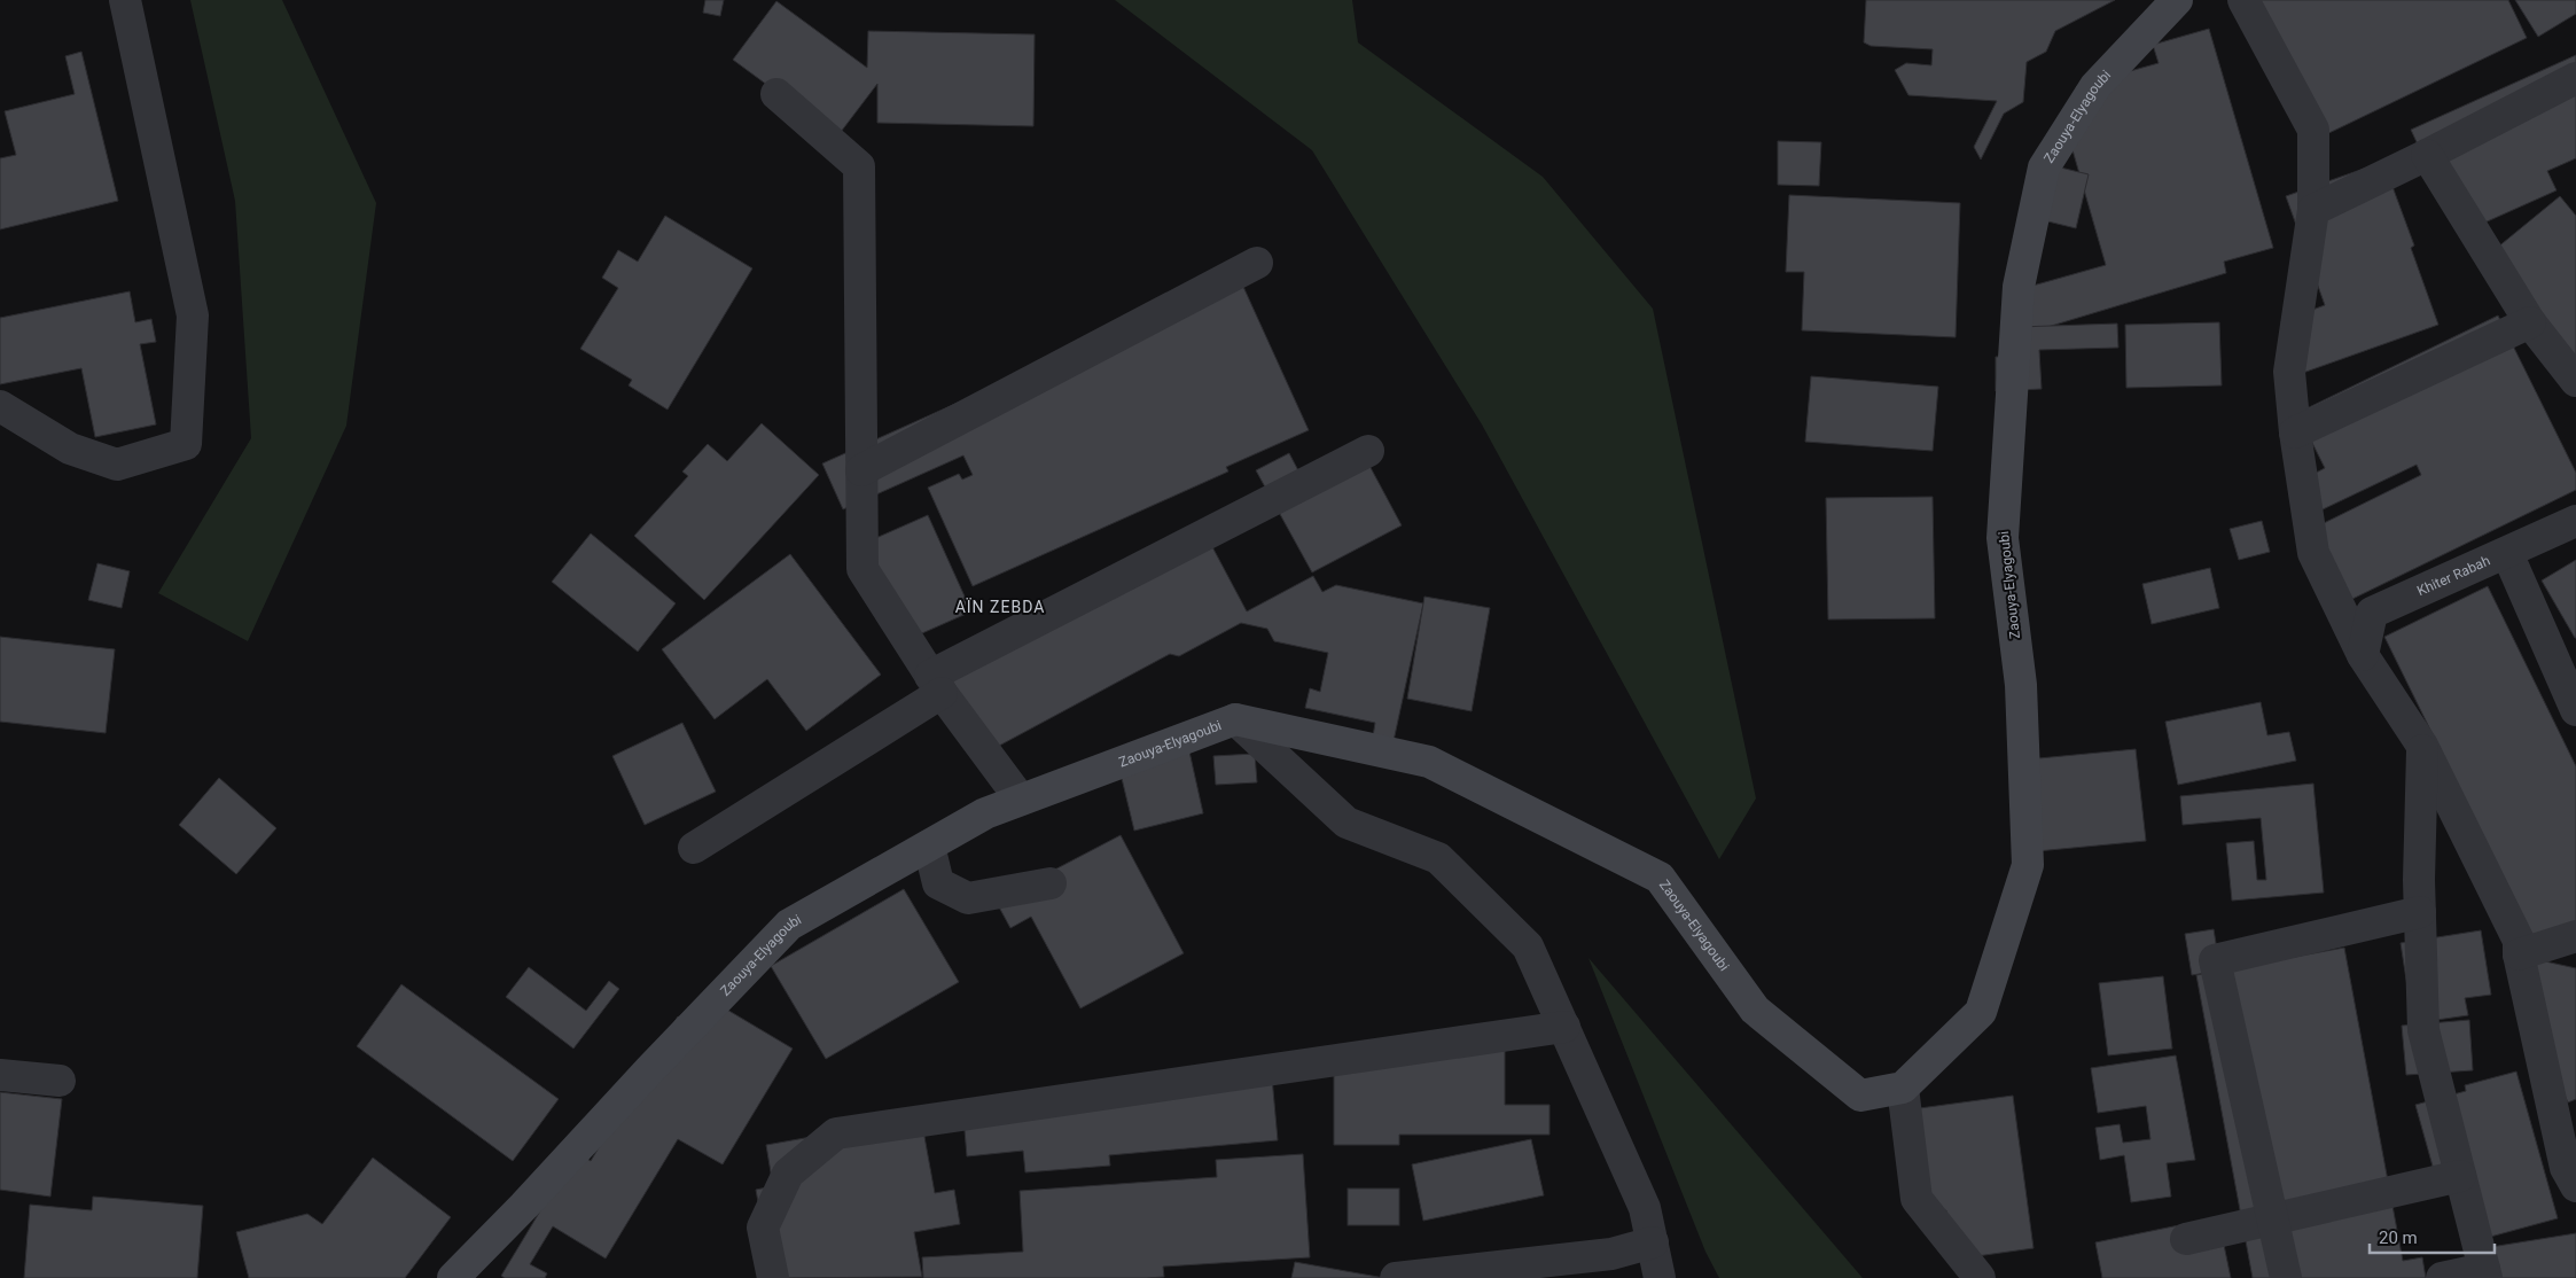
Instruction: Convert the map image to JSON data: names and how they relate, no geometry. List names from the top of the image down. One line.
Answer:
{"streets":{"street":["Zaouya-Elyagoubi","Khiter Rabah"]},"districts":["AÏN ZEBDA"],"scale_bar":"20 m"}
